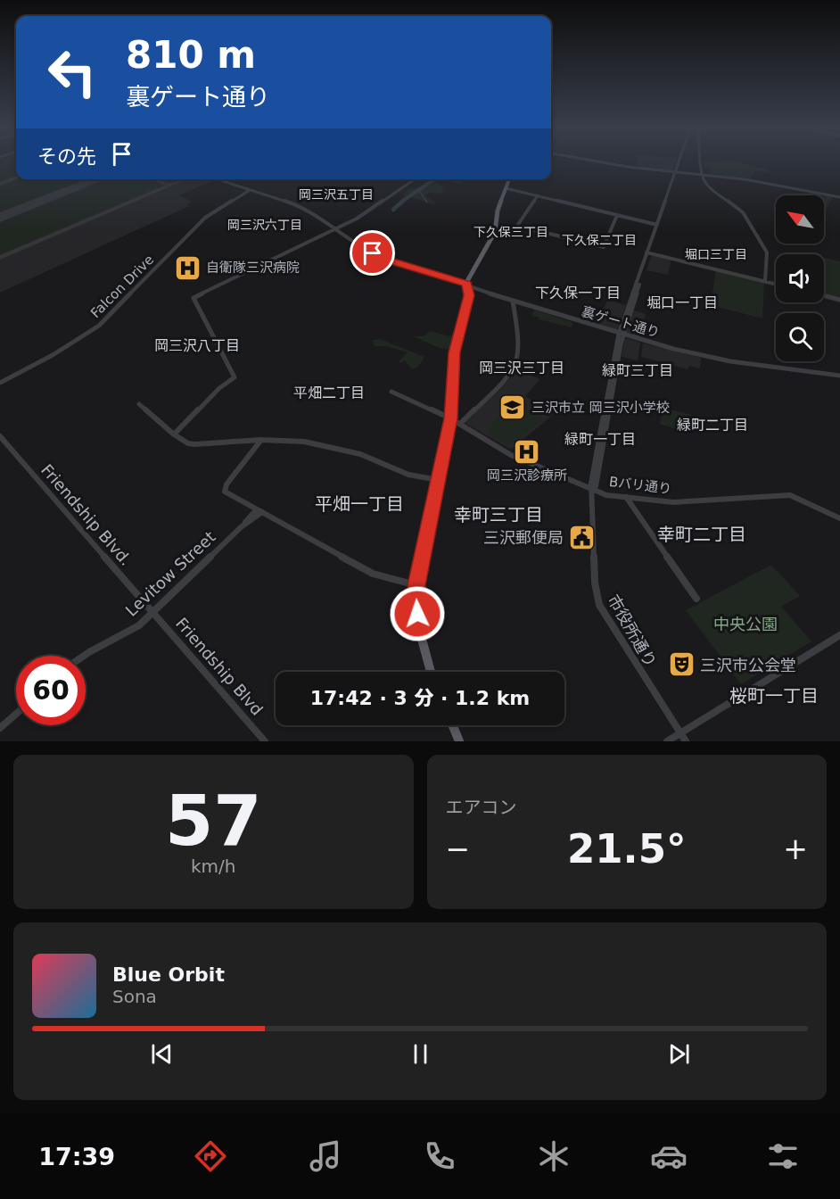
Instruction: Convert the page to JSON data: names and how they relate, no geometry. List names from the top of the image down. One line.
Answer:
{"streets":{"street":["Falcon Drive","裏ゲート通り","Bバリ通り","Friendship Blvd.","Levitow Street","市役所通り","Friendship Blvd"]},"crossings":[["Falcon Drive","裏ゲート通り"],["裏ゲート通り","市役所通り"],["Bバリ通り","市役所通り"],["Friendship Blvd.","Levitow Street"],["Friendship Blvd.","Friendship Blvd"],["Levitow Street","Friendship Blvd"]],"districts":["岡三沢五丁目","岡三沢六丁目","下久保三丁目","下久保二丁目","堀口三丁目","下久保一丁目","堀口一丁目","岡三沢八丁目","岡三沢三丁目","緑町三丁目","平畑二丁目","緑町二丁目","緑町一丁目","平畑一丁目","幸町三丁目","幸町二丁目","桜町一丁目"],"parks":["中央公園"],"places":{"hospital":["自衛隊三沢病院","岡三沢診療所"],"school or university":["三沢市立 岡三沢小学校"],"public building":["三沢郵便局"],"theatre":["三沢市公会堂"]},"north":"top left","page":{"turn":["810 m","裏ゲート通り"],"then":"その先","limit":"60","trip":"17:42 · 3 分 · 1.2 km","tile":[["57","km/h"],"エアコン"],"heat":["−","21.5°","+"],"song":["Blue Orbit","Sona"],"tabs":"17:39"}}
